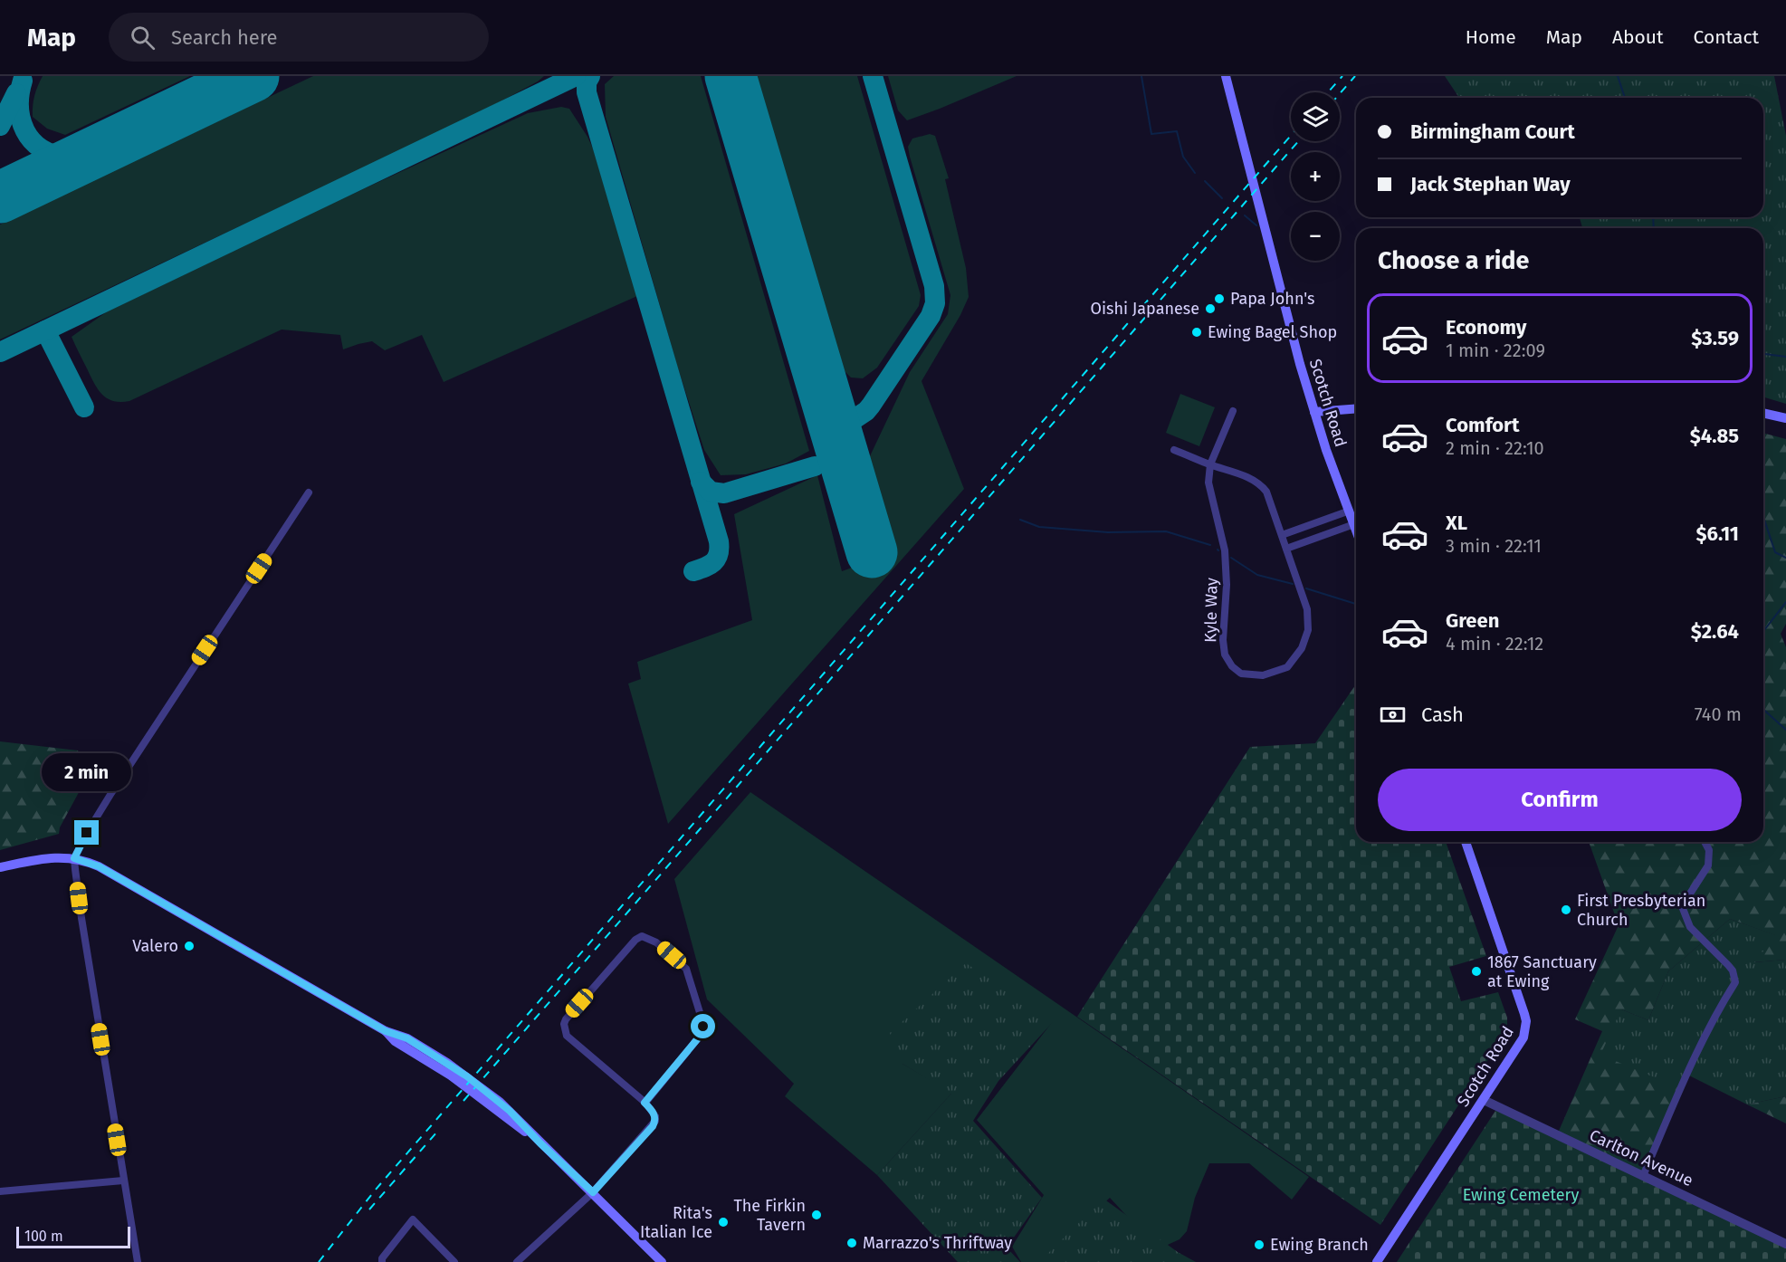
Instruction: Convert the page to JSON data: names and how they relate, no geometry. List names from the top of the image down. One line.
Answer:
{"streets":{"main road":["Scotch Road"],"street":["Kyle Way","Carlton Avenue"]},"crossings":[["Scotch Road","Carlton Avenue"]],"parks":["Ewing Cemetery"],"places":["Papa John's","Oishi Japanese","Ewing Bagel Shop","First Presbyterian Church","Valero","1867 Sanctuary at Ewing","The Firkin Tavern","Rita's Italian Ice","Marrazzo's Thriftway","Ewing Branch"],"scale_bar":"100 m","page":{"header":"Map","search":"Search here","nav":["Home","Map","About","Contact"],"map_buttons":["+","−"],"banner":["Birmingham Court","Jack Stephan Way"],"heading":"Choose a ride","list":[{"name":"Economy","note":"1 min · 22:09","value":"$3.59"},{"name":"Comfort","note":"2 min · 22:10","value":"$4.85"},{"name":"XL","note":"3 min · 22:11","value":"$6.11"},{"name":"Green","note":"4 min · 22:12","value":"$2.64"}],"pay":["Cash","740 m"],"bubble":"2 min","buttons":"Confirm","scale":"100 m"}}
